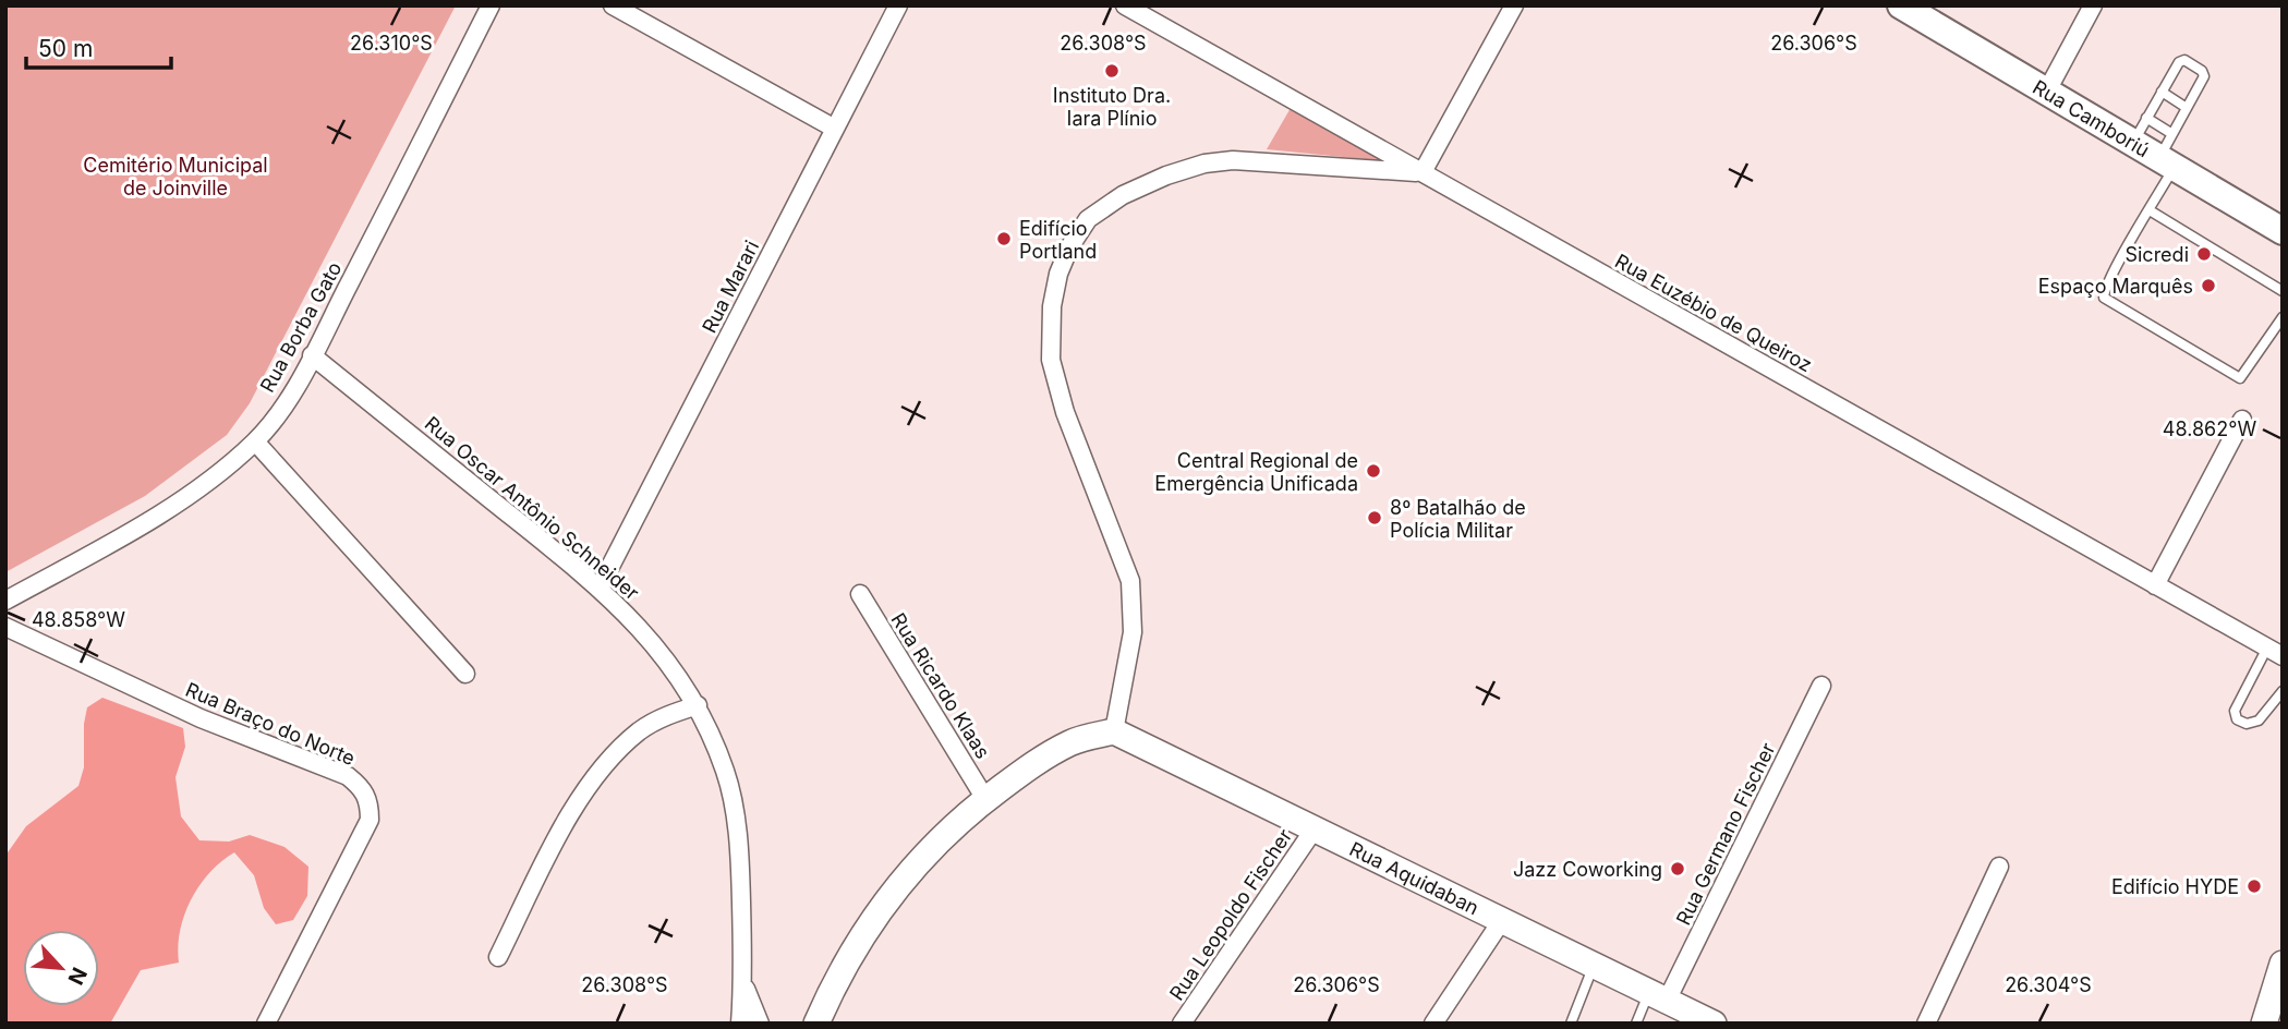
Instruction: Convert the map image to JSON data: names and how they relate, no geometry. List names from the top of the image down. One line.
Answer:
{"streets":{"main road":["Rua Camboriú"],"street":["Rua Marari","Rua Euzébio de Queiroz","Rua Borba Gato","Rua Oscar Antônio Schneider","Rua Ricardo Klaas","Rua Braço do Norte","Rua Germano Fischer","Rua Aquidaban","Rua Leopoldo Fischer"]},"crossings":[["Rua Marari","Rua Oscar Antônio Schneider"],["Rua Borba Gato","Rua Oscar Antônio Schneider"],["Rua Germano Fischer","Rua Aquidaban"],["Rua Aquidaban","Rua Leopoldo Fischer"]],"parks":["Cemitério Municipal de Joinville"],"places":["Instituto Dra. Iara Plínio","Edifício Portland","Sicredi","Espaço Marquês","Central Regional de Emergência Unificada","8º Batalhão de Polícia Militar","Jazz Coworking","Edifício HYDE"],"scale_bar":"50 m","north":"bottom right","coordinates":["26.310°S","26.308°S","26.306°S","48.862°W","48.858°W","26.304°S"]}
